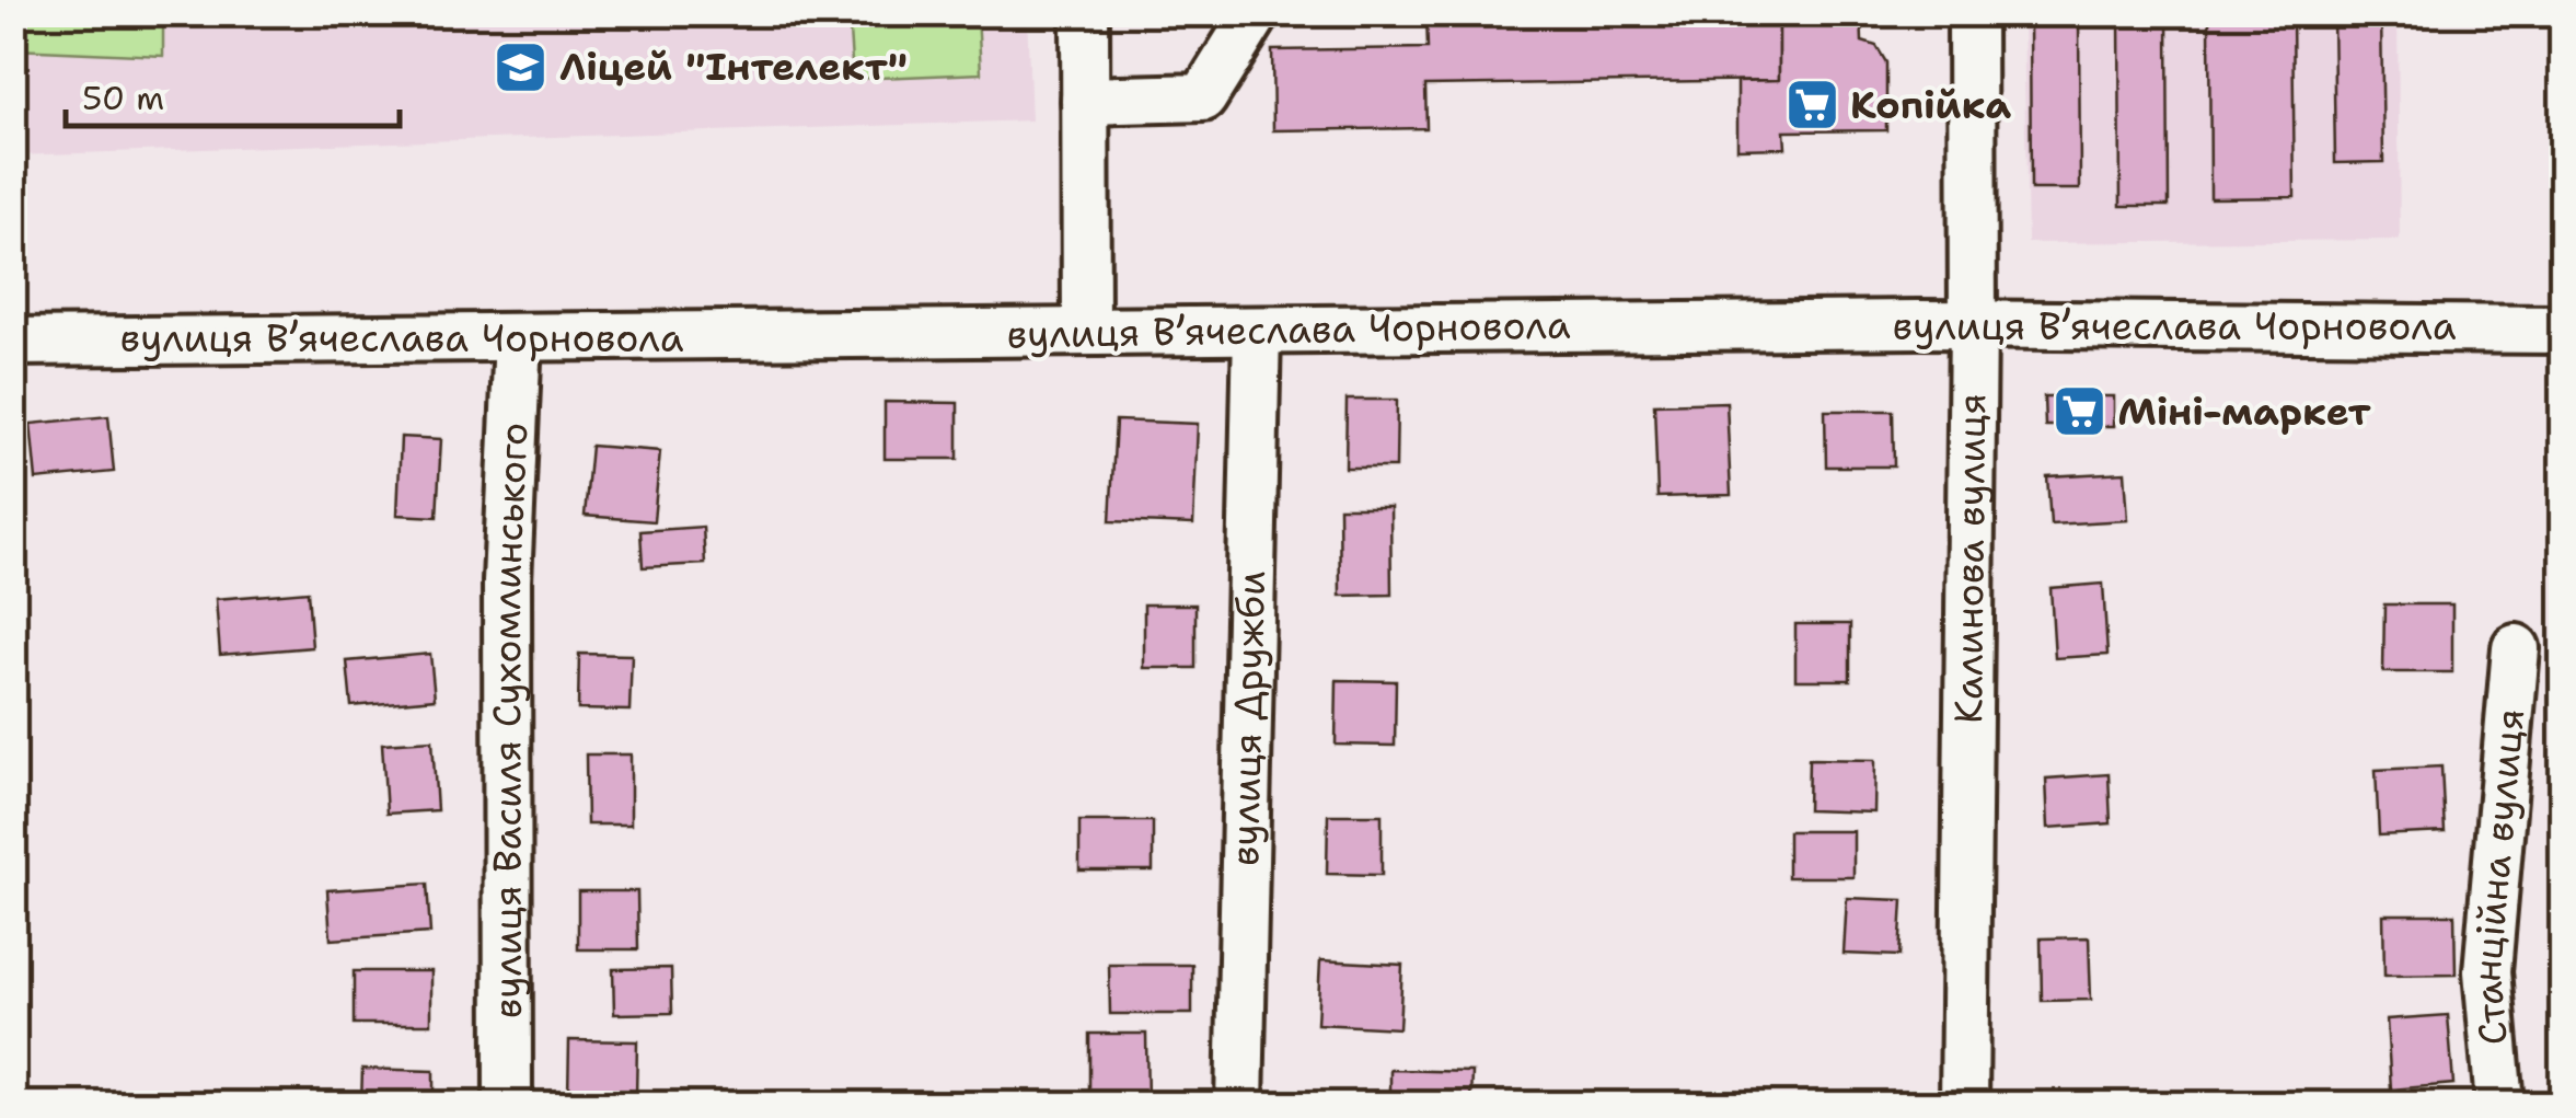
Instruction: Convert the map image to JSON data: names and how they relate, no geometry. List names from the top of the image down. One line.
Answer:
{"streets":{"street":["вулиця Вʼячеслава Чорновола","Калинова вулиця","вулиця Дружби","вулиця Василя Сухомлинського","Станційна вулиця"]},"crossings":[["вулиця Вʼячеслава Чорновола","Калинова вулиця"],["вулиця Вʼячеслава Чорновола","вулиця Дружби"],["вулиця Вʼячеслава Чорновола","вулиця Василя Сухомлинського"]],"places":{"school or university":["Ліцей \"Інтелект\""],"supermarket":["Копійка","Міні-маркет"]},"scale_bar":"50 m"}
